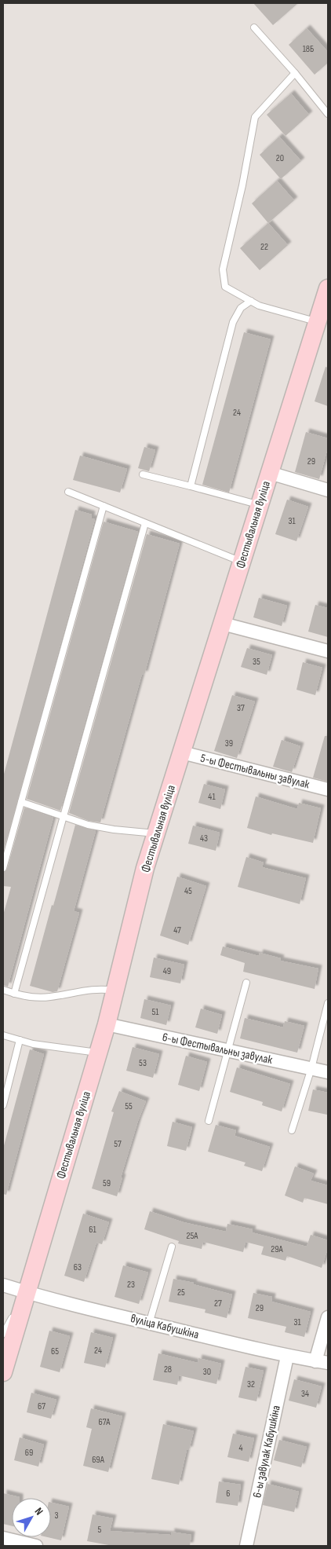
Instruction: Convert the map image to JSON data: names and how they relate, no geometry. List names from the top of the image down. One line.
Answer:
{"streets":{"street":["Фестывальная вуліца","5-ы Фестывальны завулак","6-ы Фестывальны завулак","вуліца Кабушкіна","6-ы завулак Кабушкіна"]},"crossings":[["Фестывальная вуліца","5-ы Фестывальны завулак"],["Фестывальная вуліца","6-ы Фестывальны завулак"],["Фестывальная вуліца","вуліца Кабушкіна"],["вуліца Кабушкіна","6-ы завулак Кабушкіна"]],"house_numbers":["18Б","20","22","24","29","31","35","37","39","41","43","45","47","49","51","53","55","57","59","61","25А","29А","63","23","25","27","29","31","24","65","28","30","32","34","67","67А","4","69","69А","6","3","5"],"north":"top right"}
